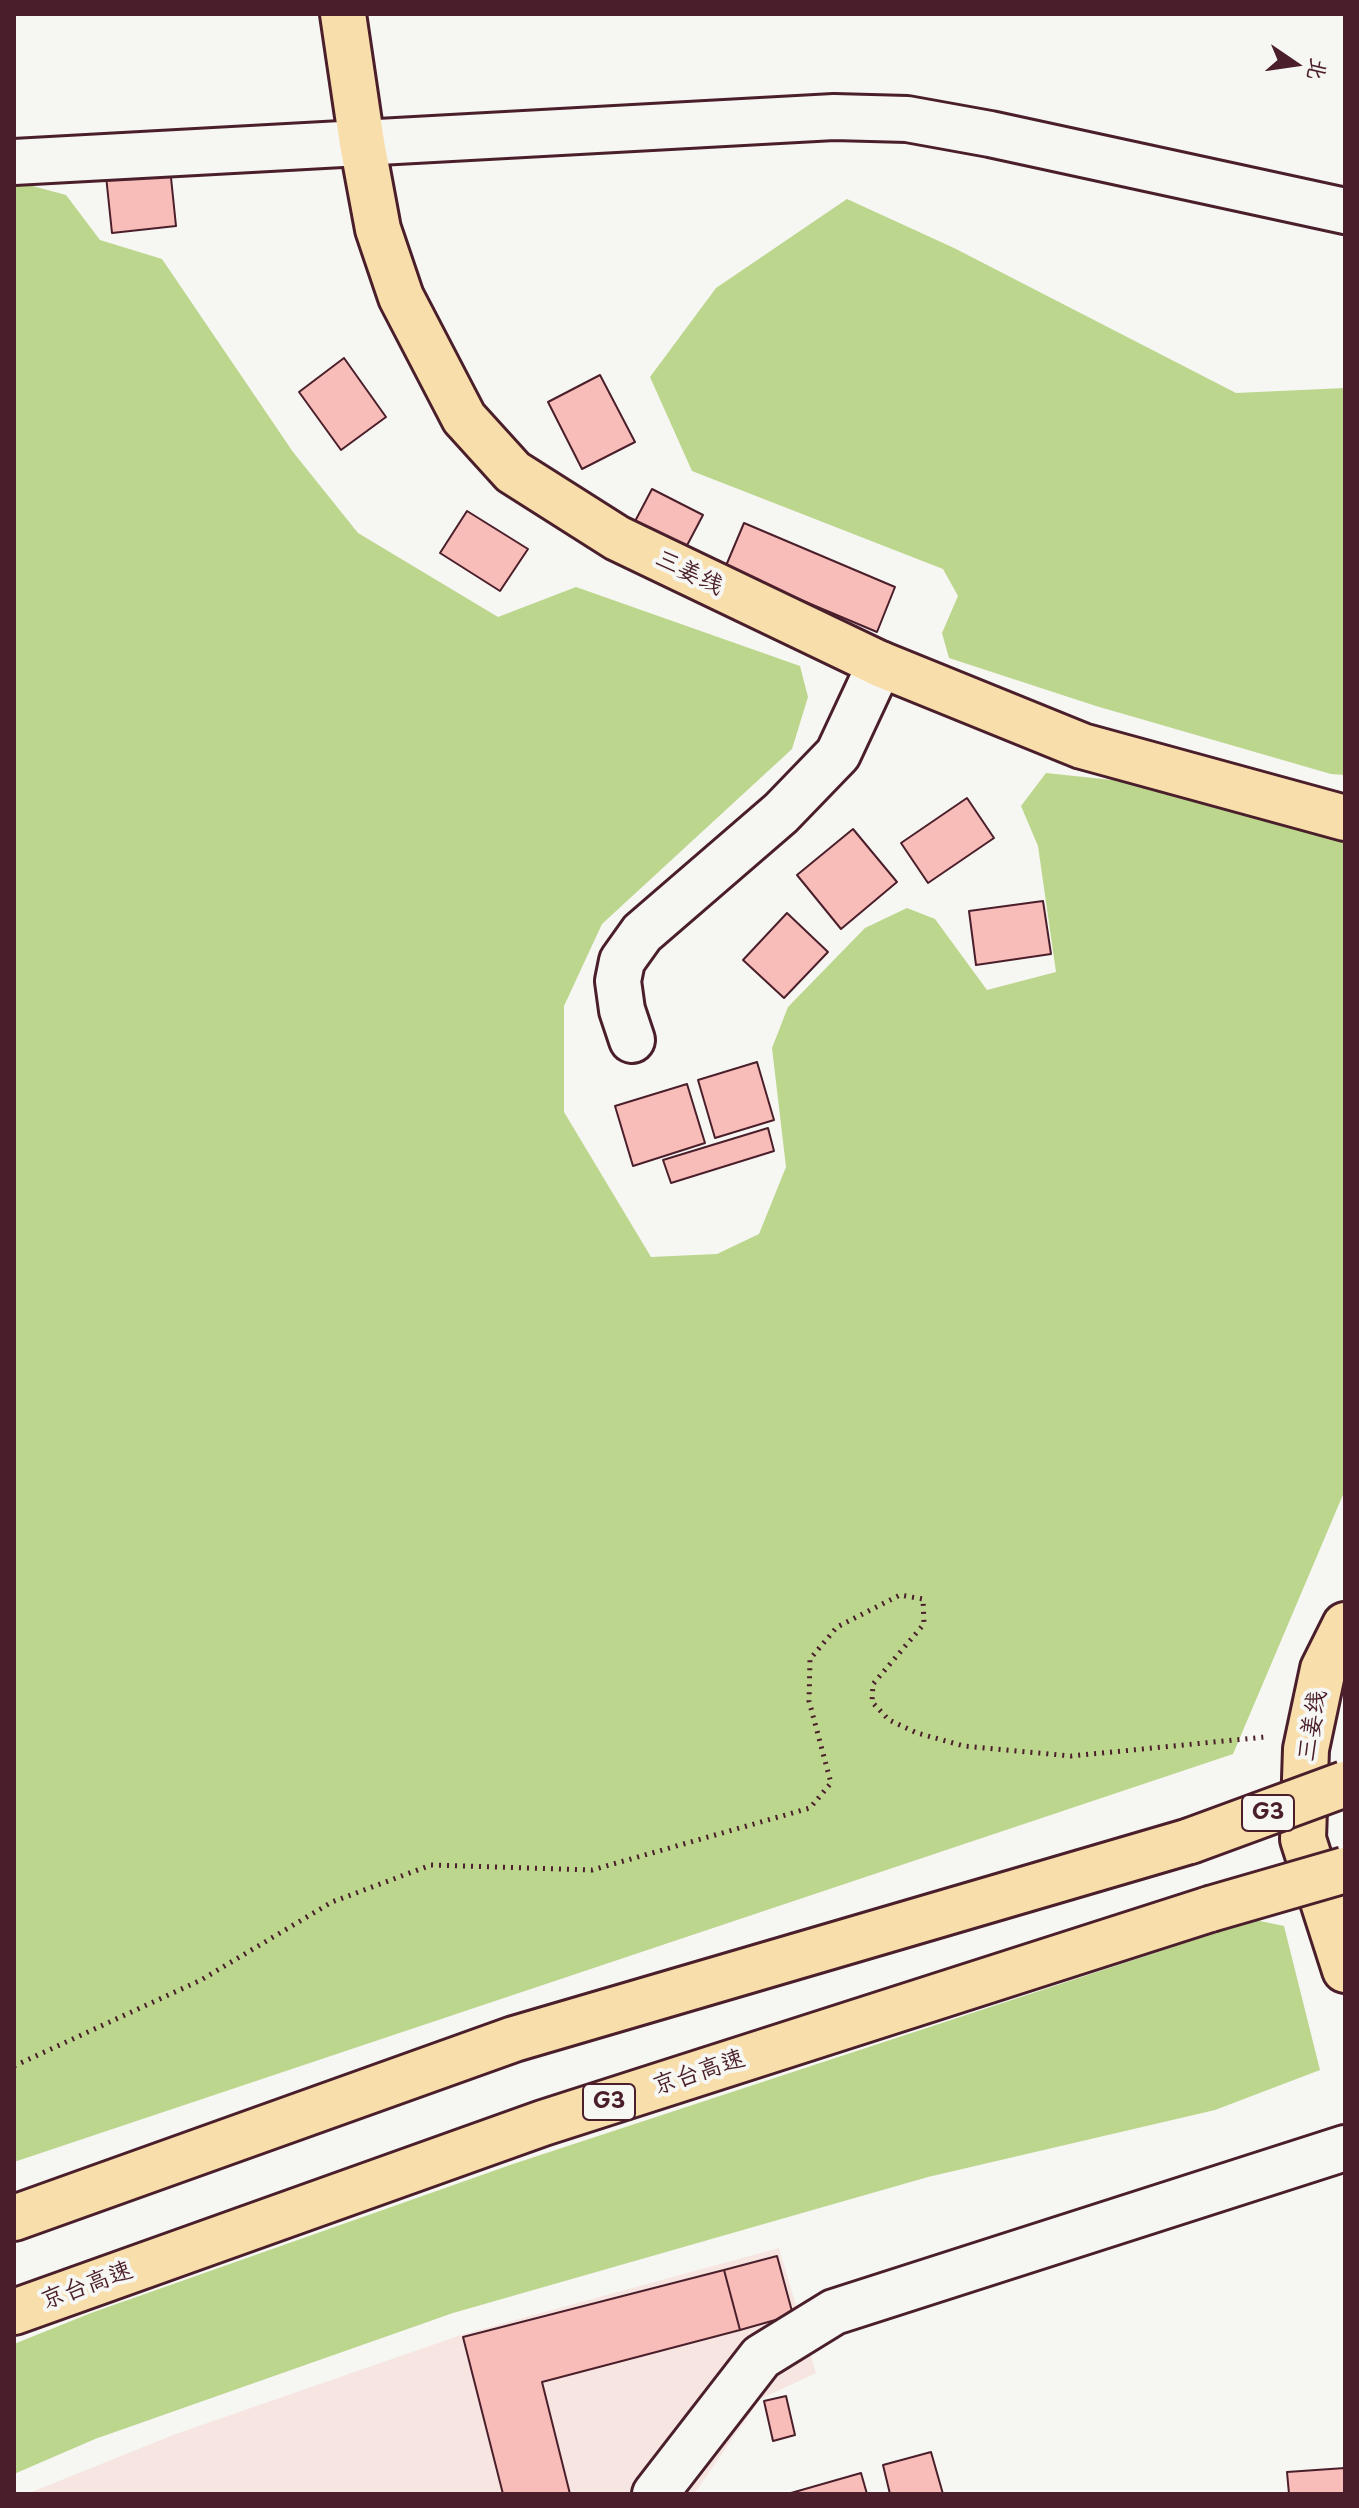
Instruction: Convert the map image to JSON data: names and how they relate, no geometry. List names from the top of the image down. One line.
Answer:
{"streets":{"main road":["三姜线","G3","京台高速"]},"north":"right"}
